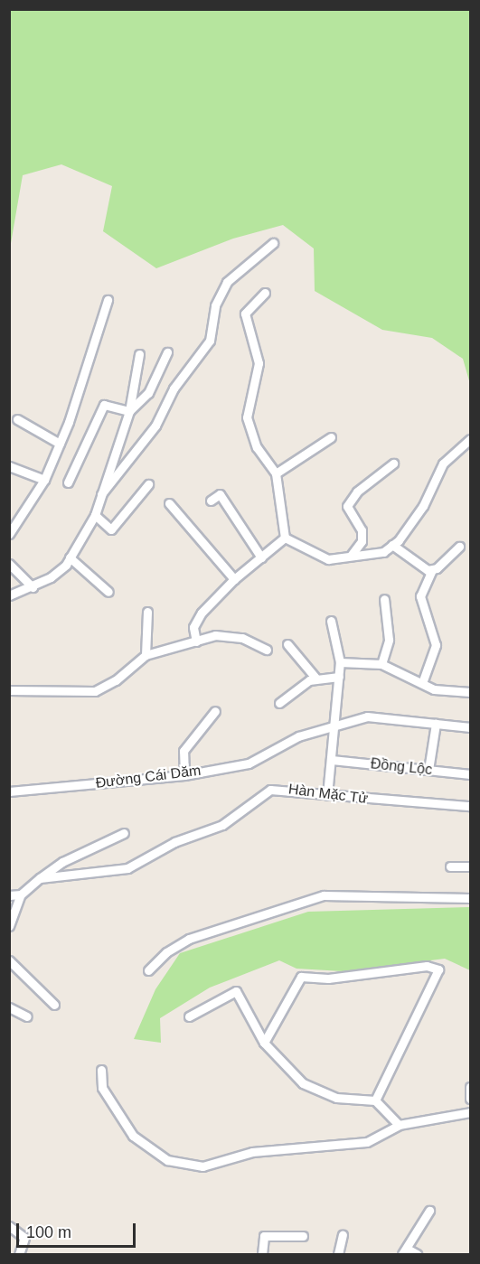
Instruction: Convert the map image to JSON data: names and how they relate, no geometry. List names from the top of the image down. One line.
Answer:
{"streets":{"street":["Đồng Lộc","Đường Cái Dăm","Hàn Mặc Tử"]},"scale_bar":"100 m"}
